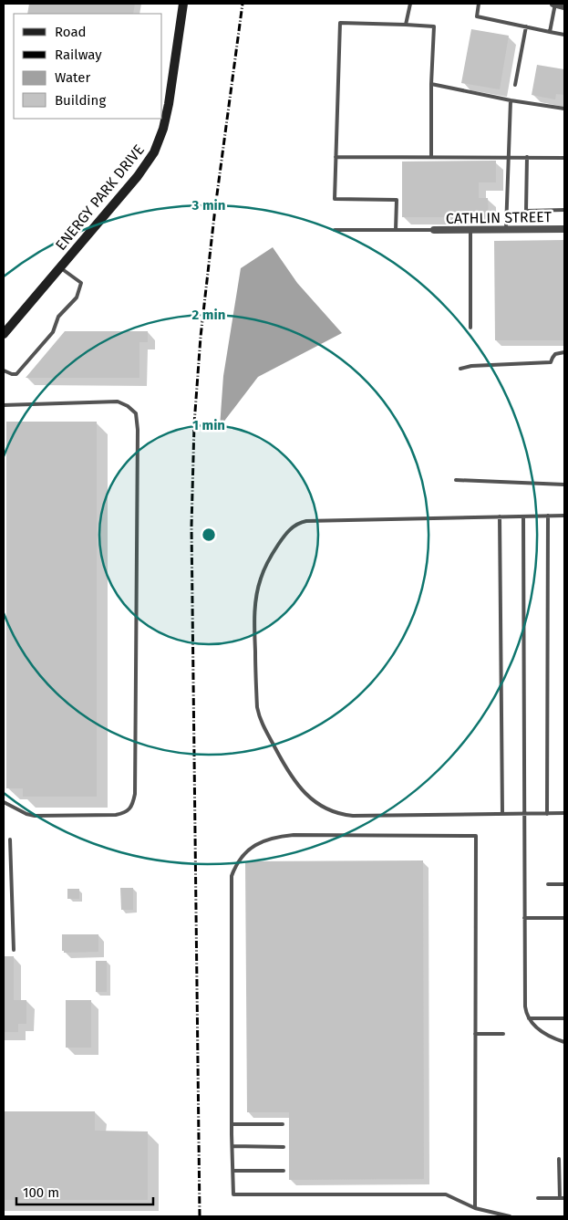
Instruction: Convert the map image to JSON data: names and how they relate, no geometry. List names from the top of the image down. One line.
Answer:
{"streets":{"street":["ENERGY PARK DRIVE","CATHLIN STREET"]},"legend":["Road","Railway","Water","Building"],"scale_bar":"100 m","rings":["3 min","2 min","1 min"]}
